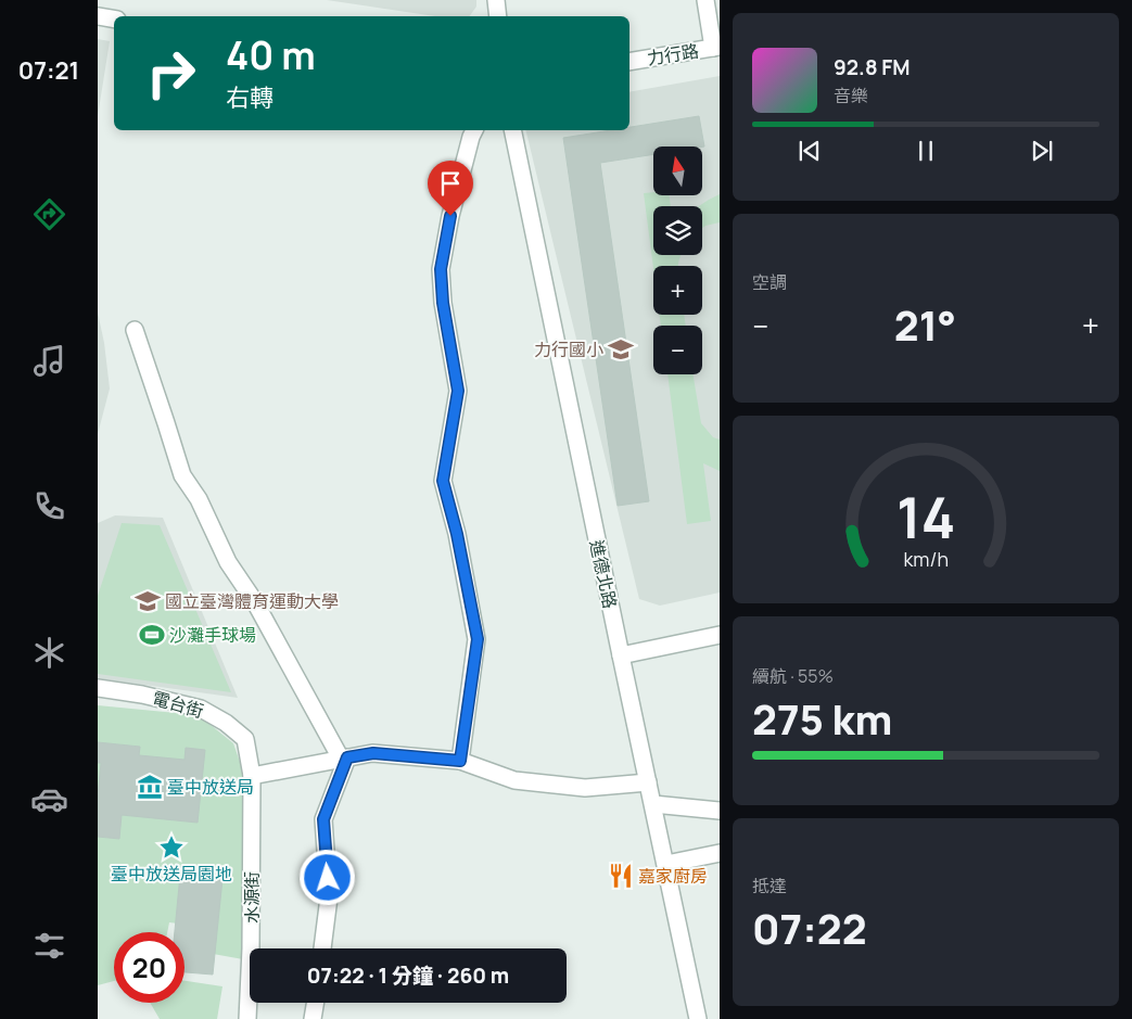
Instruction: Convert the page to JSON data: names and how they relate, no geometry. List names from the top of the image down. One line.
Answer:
{"streets":{"street":["力行路","進德北路","電台街","水源街"]},"crossings":[["電台街","水源街"]],"places":{"school or university":["力行國小","國立臺灣體育運動大學"],"sports":["沙灘手球場"],"museum":["臺中放送局"],"place":["臺中放送局園地"],"restaurant":["嘉家廚房"]},"north":"top","page":{"tabs":"07:21","turn":["40 m","右轉"],"song":["92.8 FM","音樂"],"map_buttons":["+","−"],"tile":["空調",["續航 · 55%","275 km"],["抵達","07:22"]],"heat":["−","21°","+"],"limit":"20","trip":"07:22 · 1 分鐘 · 260 m","gauge":["14","km/h"]}}
